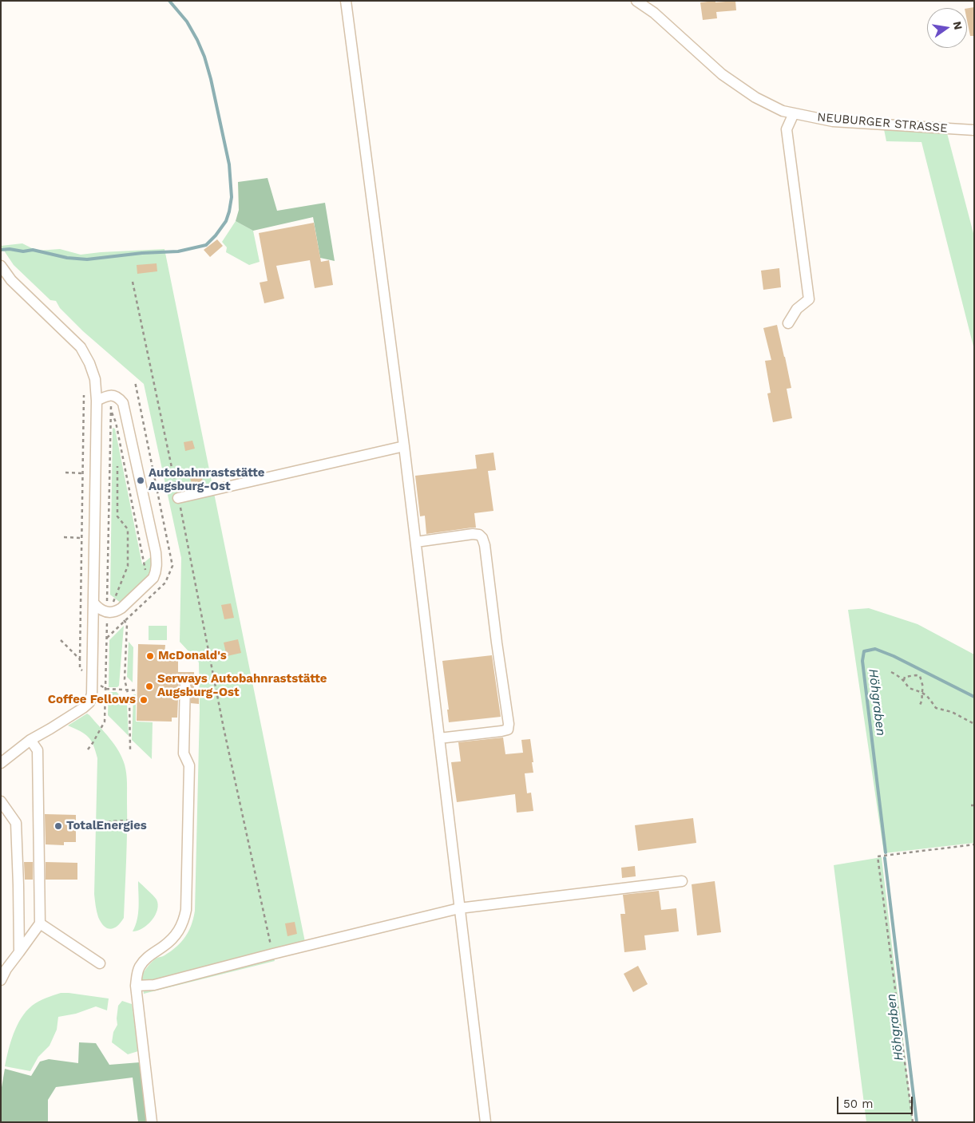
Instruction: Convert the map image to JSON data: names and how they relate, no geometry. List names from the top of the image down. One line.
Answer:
{"streets":{"street":["NEUBURGER STRASSE"]},"water":["Höhgraben"],"places":["Autobahnraststätte Augsburg-Ost","McDonald's","Serways Autobahnraststätte Augsburg-Ost","Coffee Fellows","TotalEnergies"],"scale_bar":"50 m","north":"right"}
